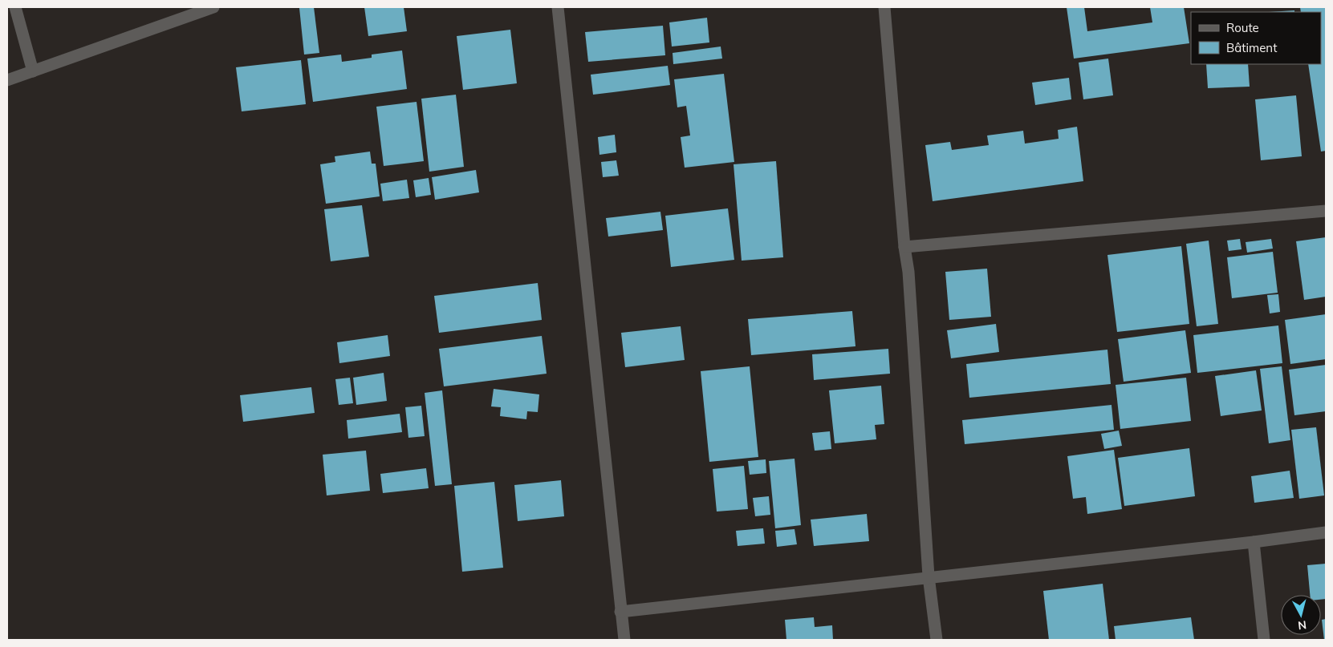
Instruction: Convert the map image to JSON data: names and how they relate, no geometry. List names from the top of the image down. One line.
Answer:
{"legend":["Route","Bâtiment"],"north":"bottom"}
